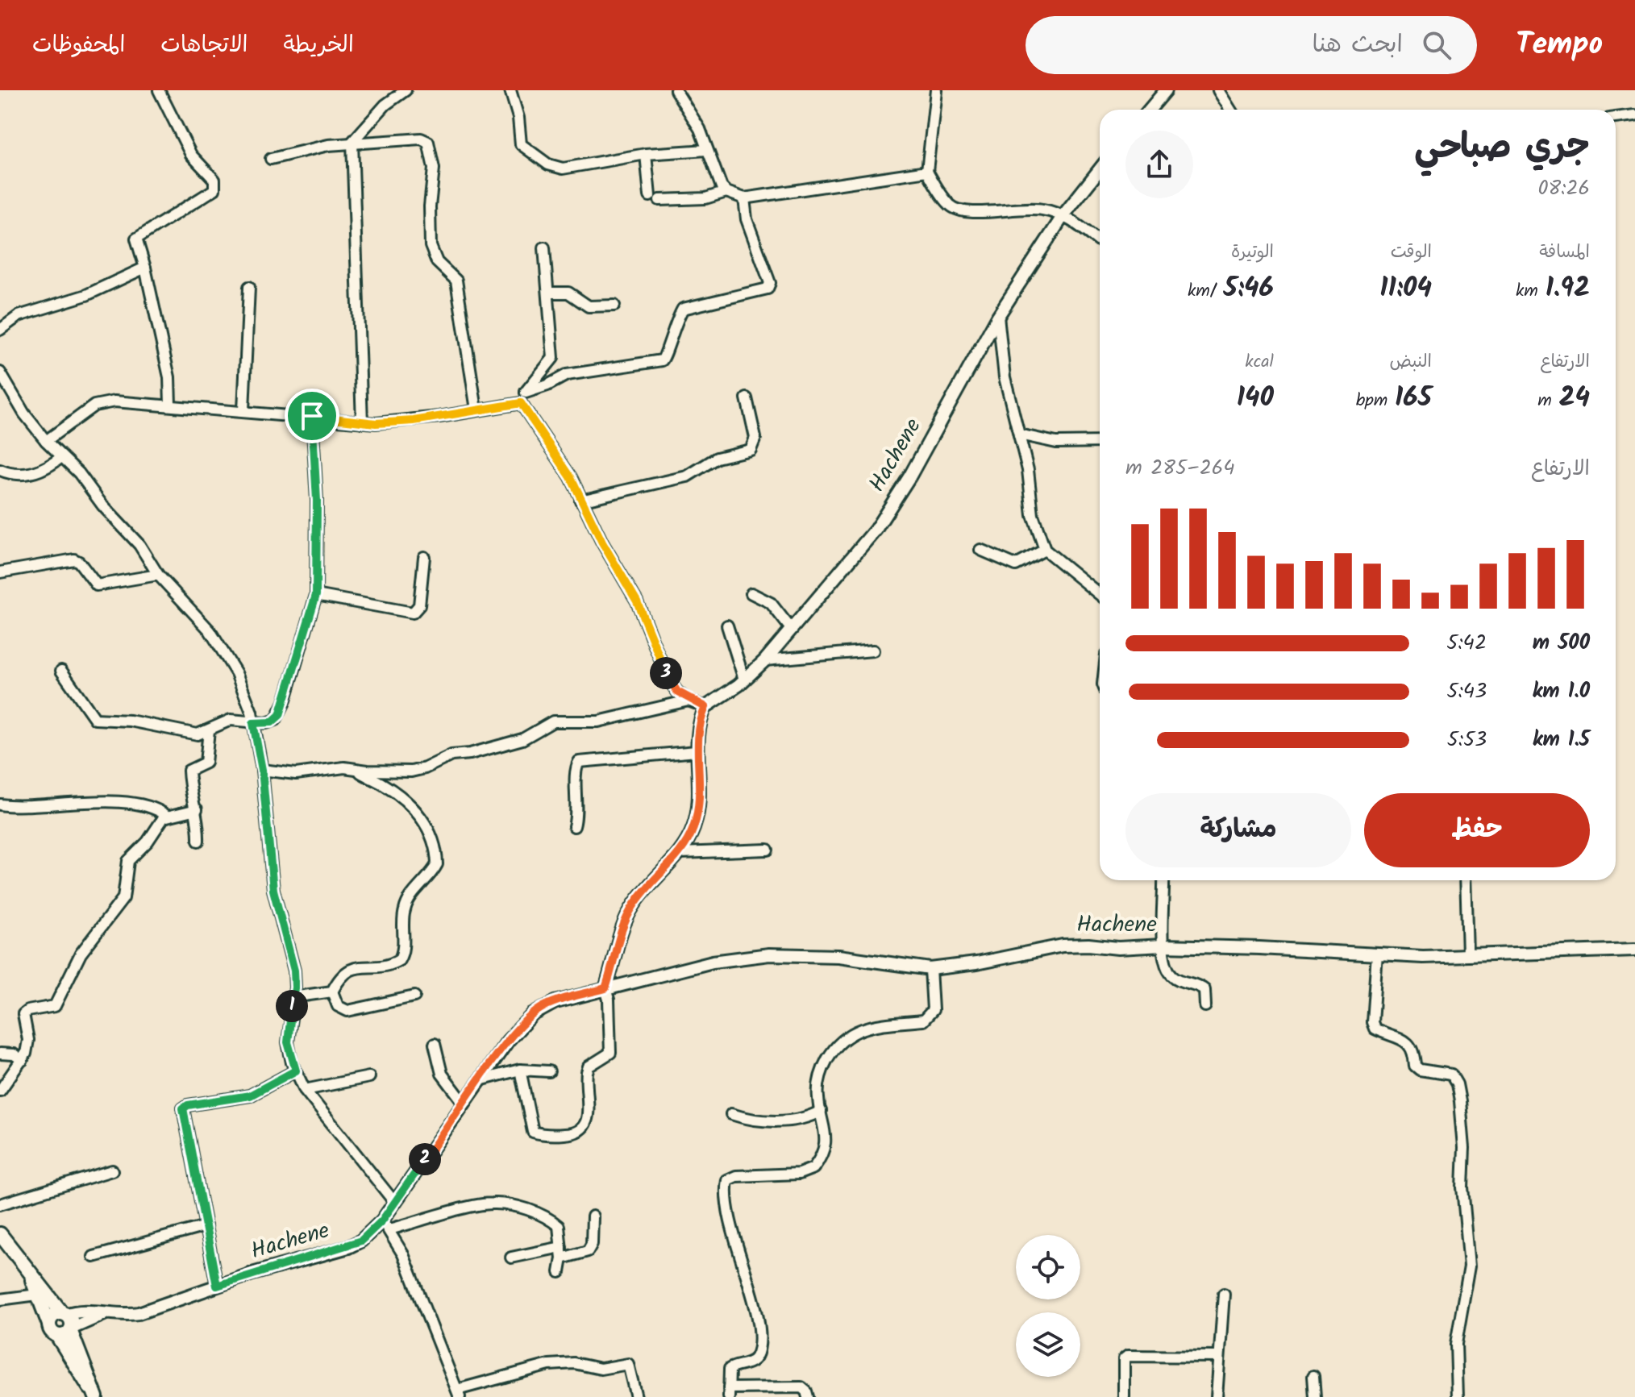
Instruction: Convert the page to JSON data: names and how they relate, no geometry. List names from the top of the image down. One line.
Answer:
{"streets":{"street":["Hachene"]},"page":{"header":"Tempo","search":"ابحث هنا","nav":["الخريطة","الاتجاهات","المحفوظات"],"heading":["جري صباحي","08:26"],"stats":[["المسافة","1.92 km"],["الوقت","11:04"],["الوتيرة","5:46 /km"],["الارتفاع","24 m"],["النبض","165 bpm"],["kcal","140"]],"chart":["الارتفاع","264–285 m"],"list":[{"name":"500 m","note":"5:42"},{"name":"1.0 km","note":"5:43"},{"name":"1.5 km","note":"5:53"}],"pins":["3","1","2"],"buttons":["حفظ","مشاركة"]}}
